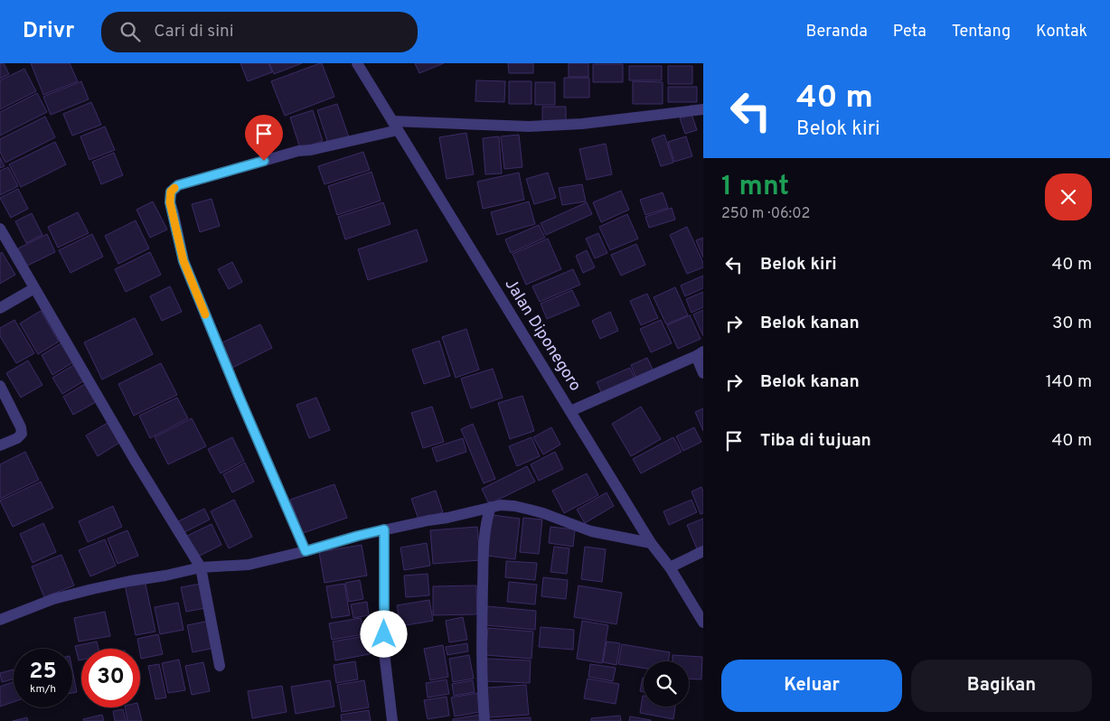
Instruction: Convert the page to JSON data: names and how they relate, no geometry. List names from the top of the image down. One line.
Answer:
{"streets":{"street":["Jalan Diponegoro"]},"page":{"header":"Drivr","search":"Cari di sini","nav":["Beranda","Peta","Tentang","Kontak"],"turn":["40 m","Belok kiri"],"heading":["1 mnt","250 m · 06:02"],"list":[{"name":"Belok kiri","value":"40 m"},{"name":"Belok kanan","value":"30 m"},{"name":"Belok kanan","value":"140 m"},{"name":"Tiba di tujuan","value":"40 m"}],"speed":"25 km/h","limit":"30","buttons":["Keluar","Bagikan"]}}
